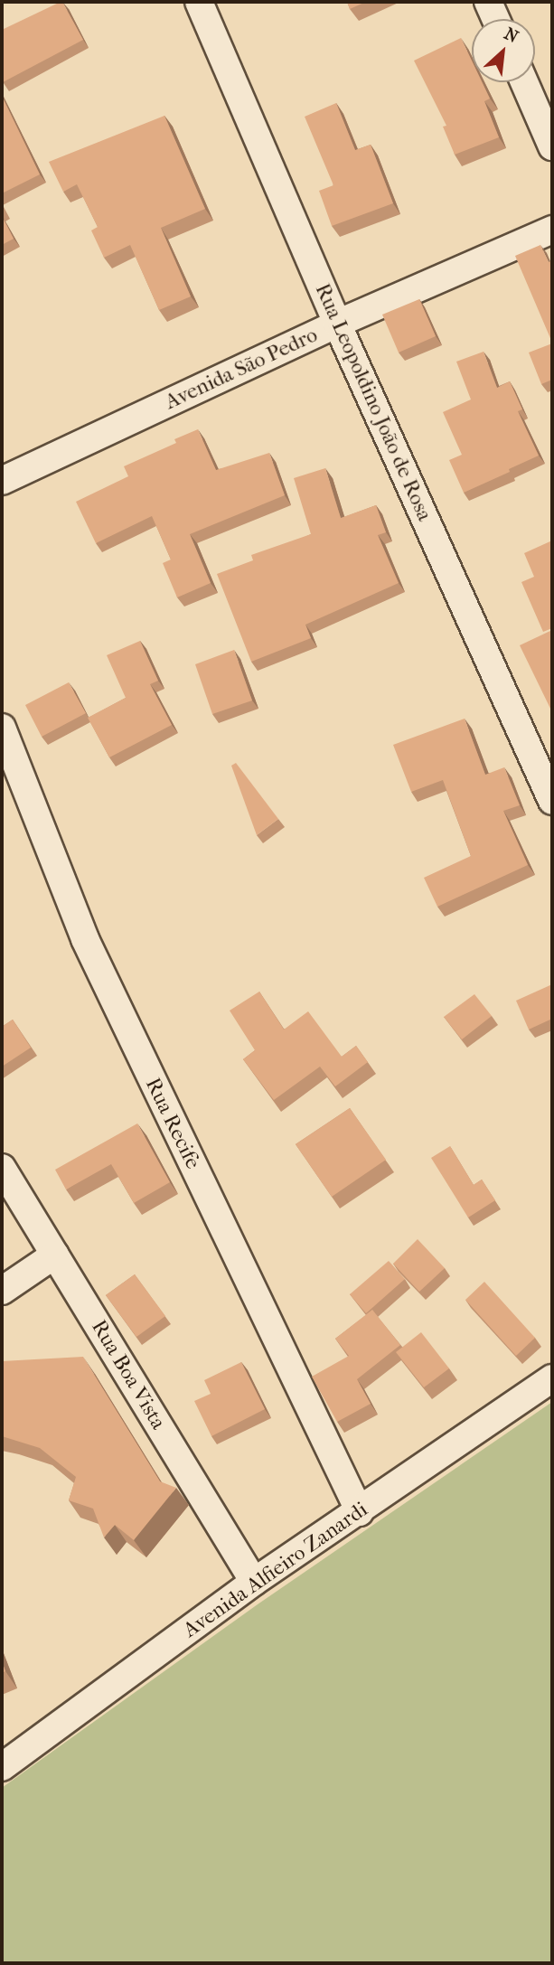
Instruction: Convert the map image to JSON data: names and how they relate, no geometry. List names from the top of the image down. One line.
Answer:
{"streets":{"street":["Avenida São Pedro","Rua Leopoldino João de Rosa","Rua Recife","Rua Boa Vista","Avenida Alfieiro Zanardi"]},"crossings":[["Avenida São Pedro","Rua Leopoldino João de Rosa"],["Rua Recife","Avenida Alfieiro Zanardi"],["Rua Boa Vista","Avenida Alfieiro Zanardi"]],"north":"top right"}
